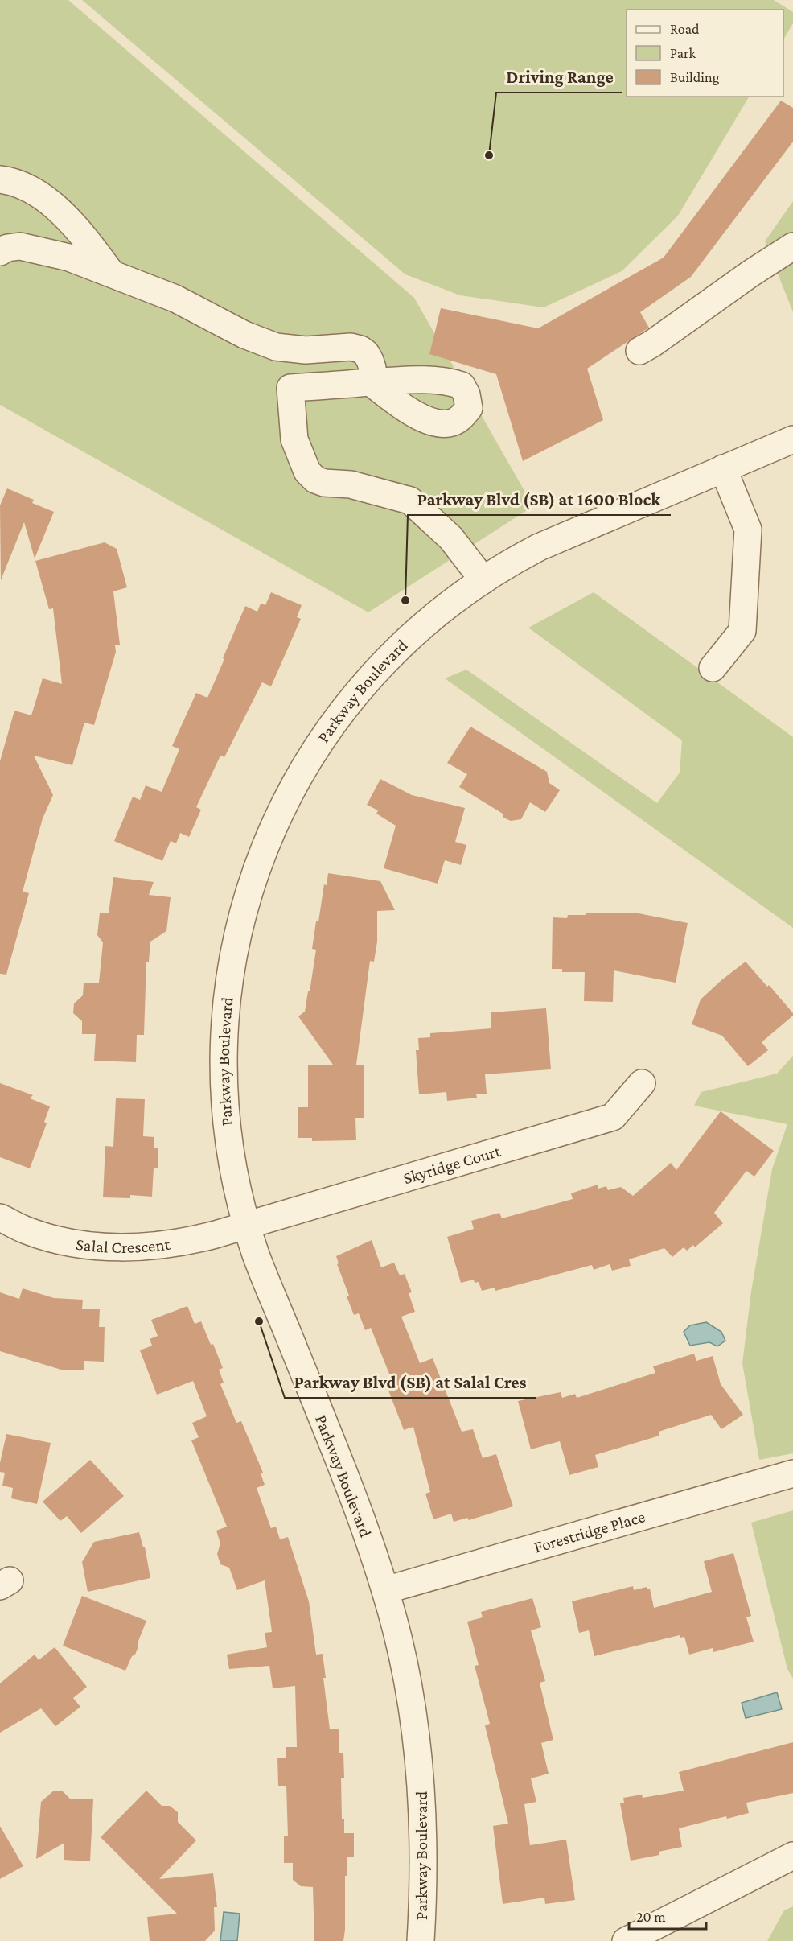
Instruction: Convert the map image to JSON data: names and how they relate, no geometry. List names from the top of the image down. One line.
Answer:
{"streets":{"street":["Parkway Boulevard","Skyridge Court","Salal Crescent","Forestridge Place"]},"crossings":[["Parkway Boulevard","Skyridge Court"],["Parkway Boulevard","Salal Crescent"],["Parkway Boulevard","Forestridge Place"],["Skyridge Court","Salal Crescent"]],"places":["Driving Range","Parkway Blvd (SB) at 1600 Block","Parkway Blvd (SB) at Salal Cres"],"legend":["Road","Park","Building"],"scale_bar":"20 m"}
